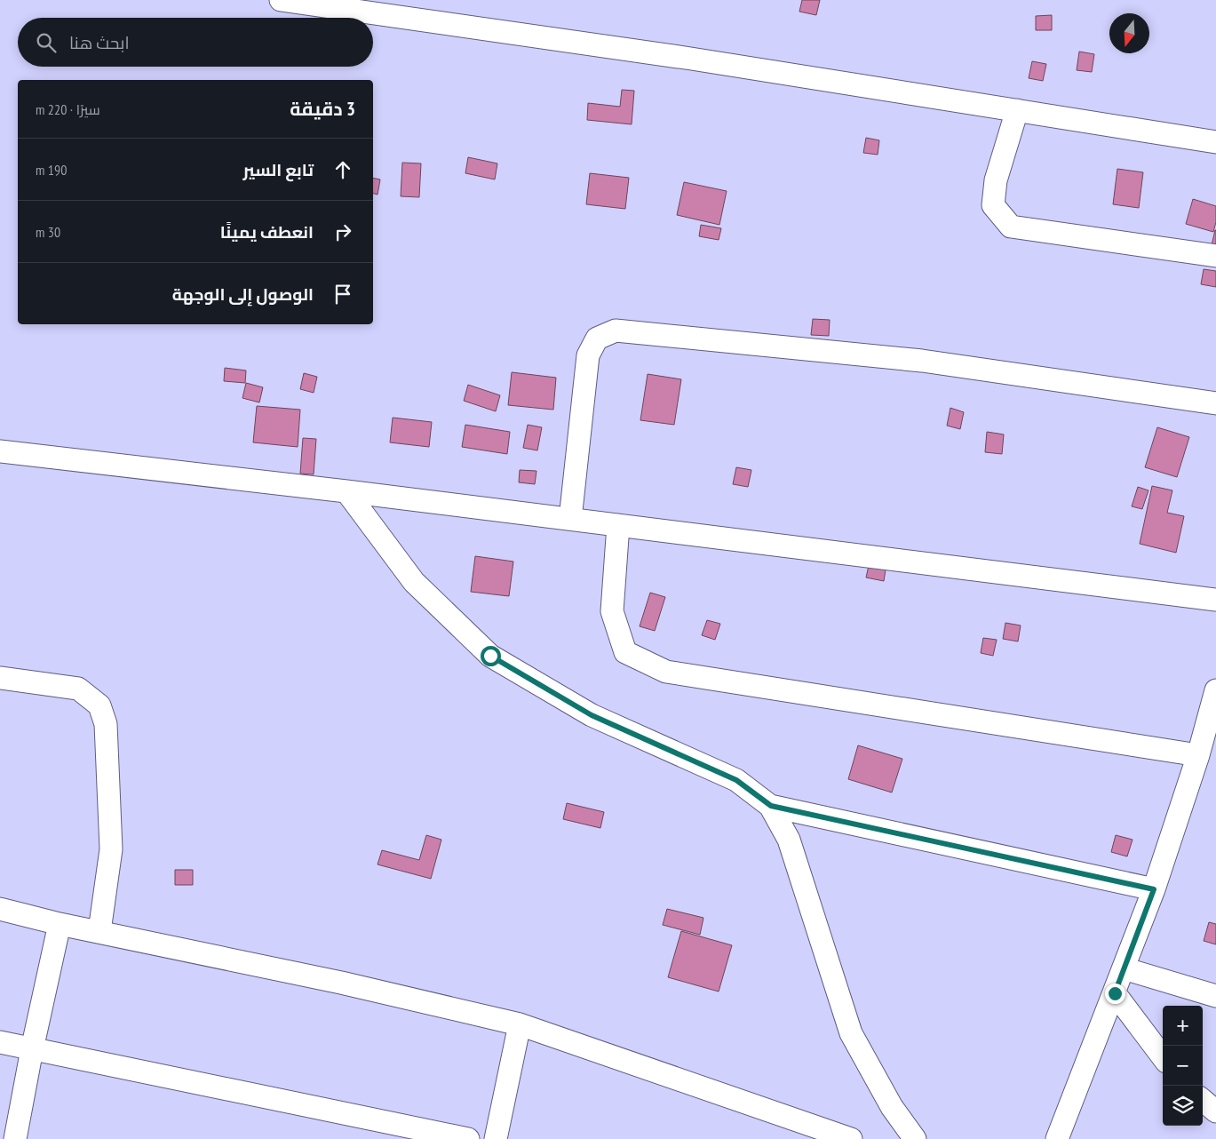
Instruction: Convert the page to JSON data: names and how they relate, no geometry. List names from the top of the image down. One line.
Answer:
{"north":"bottom","page":{"search":"ابحث هنا","heading":["3 دقيقة","سيرًا · 220 m"],"list":[["تابع السير","190 m"],["انعطف يمينًا","30 m"],"الوصول إلى الوجهة"],"map_buttons":["+","−"]}}
